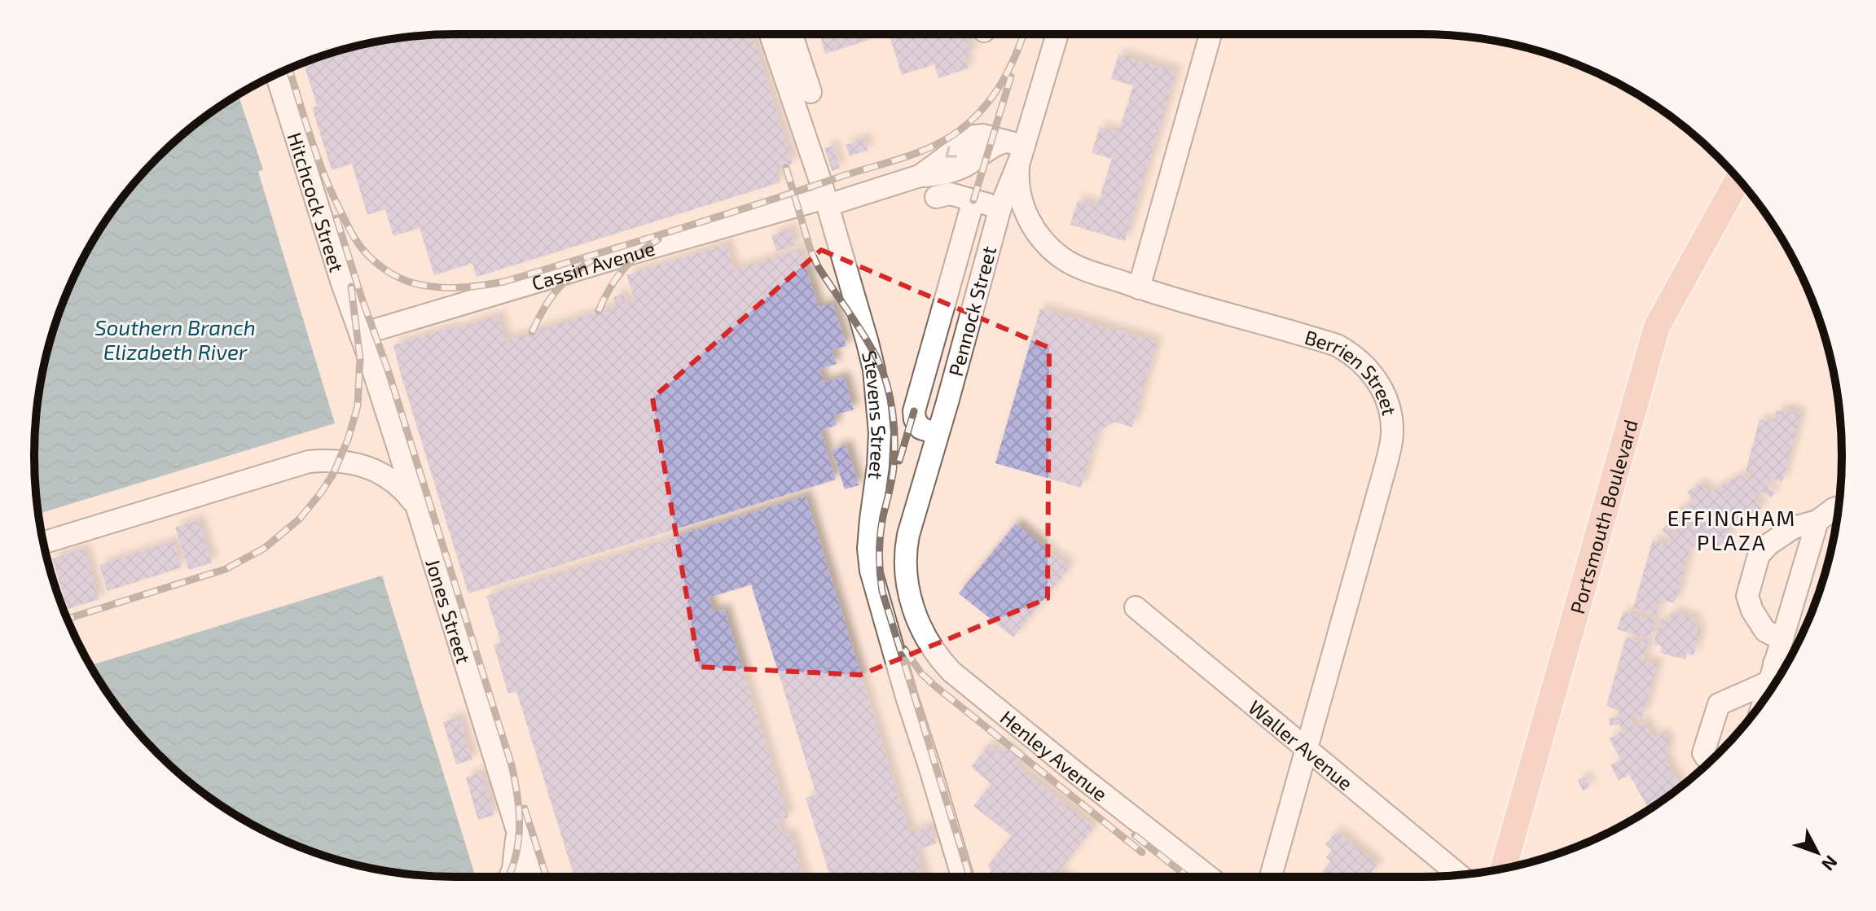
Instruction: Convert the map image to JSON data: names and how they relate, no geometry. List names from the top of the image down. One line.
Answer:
{"streets":{"main road":["Portsmouth Boulevard"],"street":["Hitchcock Street","Cassin Avenue","Pennock Street","Berrien Street","Stevens Street","Jones Street","Waller Avenue","Henley Avenue"]},"crossings":[["Hitchcock Street","Cassin Avenue"],["Hitchcock Street","Jones Street"],["Cassin Avenue","Pennock Street"],["Cassin Avenue","Berrien Street"],["Cassin Avenue","Stevens Street"],["Cassin Avenue","Jones Street"],["Pennock Street","Berrien Street"],["Pennock Street","Henley Avenue"],["Berrien Street","Waller Avenue"]],"districts":["EFFINGHAM PLAZA"],"water":["Southern Branch Elizabeth River"],"north":"bottom right"}
